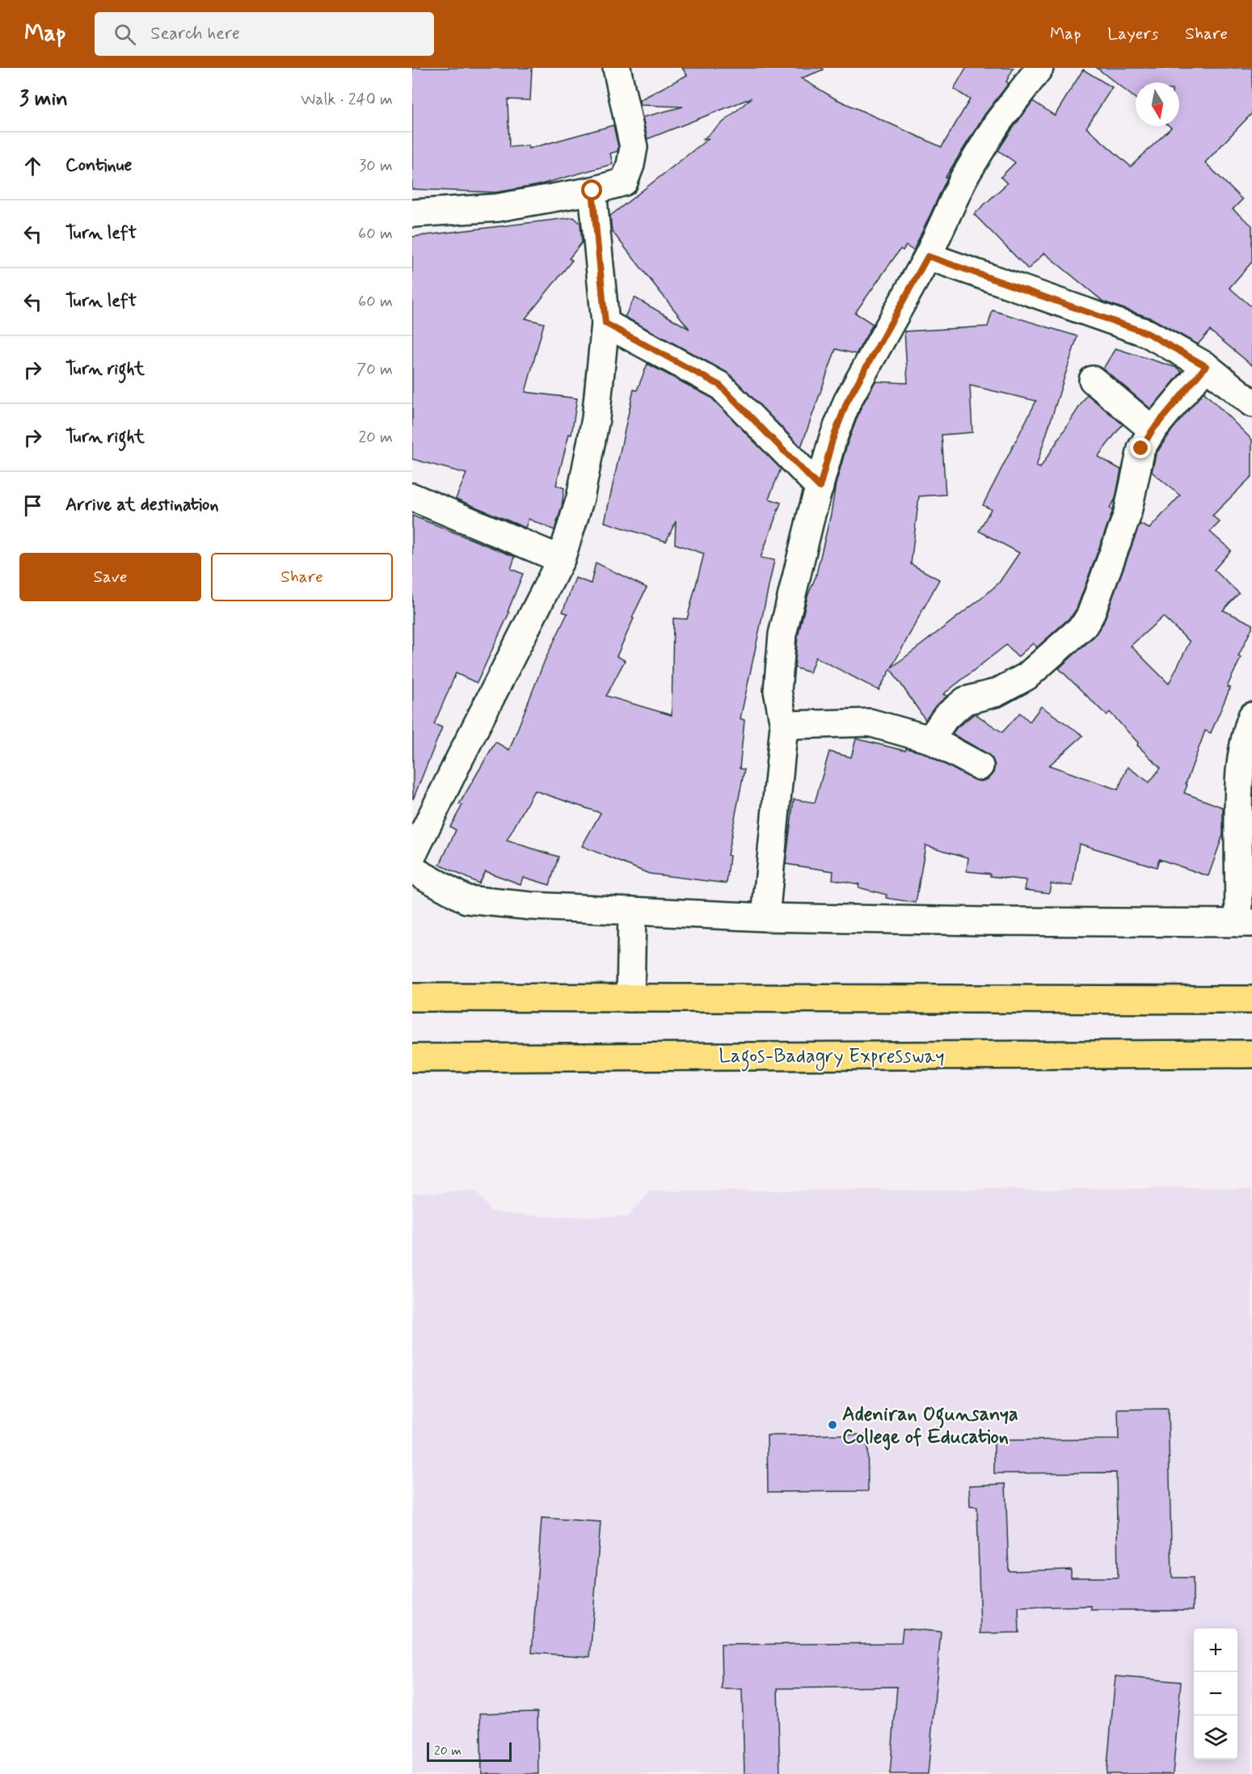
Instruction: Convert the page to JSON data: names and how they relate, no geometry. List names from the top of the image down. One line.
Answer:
{"streets":{"highway":["Lagos-Badagry Expressway"]},"places":["Adeniran Ogunsanya College of Education"],"scale_bar":"20 m","north":"bottom","page":{"header":"Map","search":"Search here","nav":["Map","Layers","Share"],"heading":["3 min","Walk · 240 m"],"list":[["Continue","30 m"],["Turn left","60 m"],["Turn left","60 m"],["Turn right","70 m"],["Turn right","20 m"],"Arrive at destination"],"buttons":["Save","Share"],"map_buttons":["+","−"],"scale":"20 m"}}
